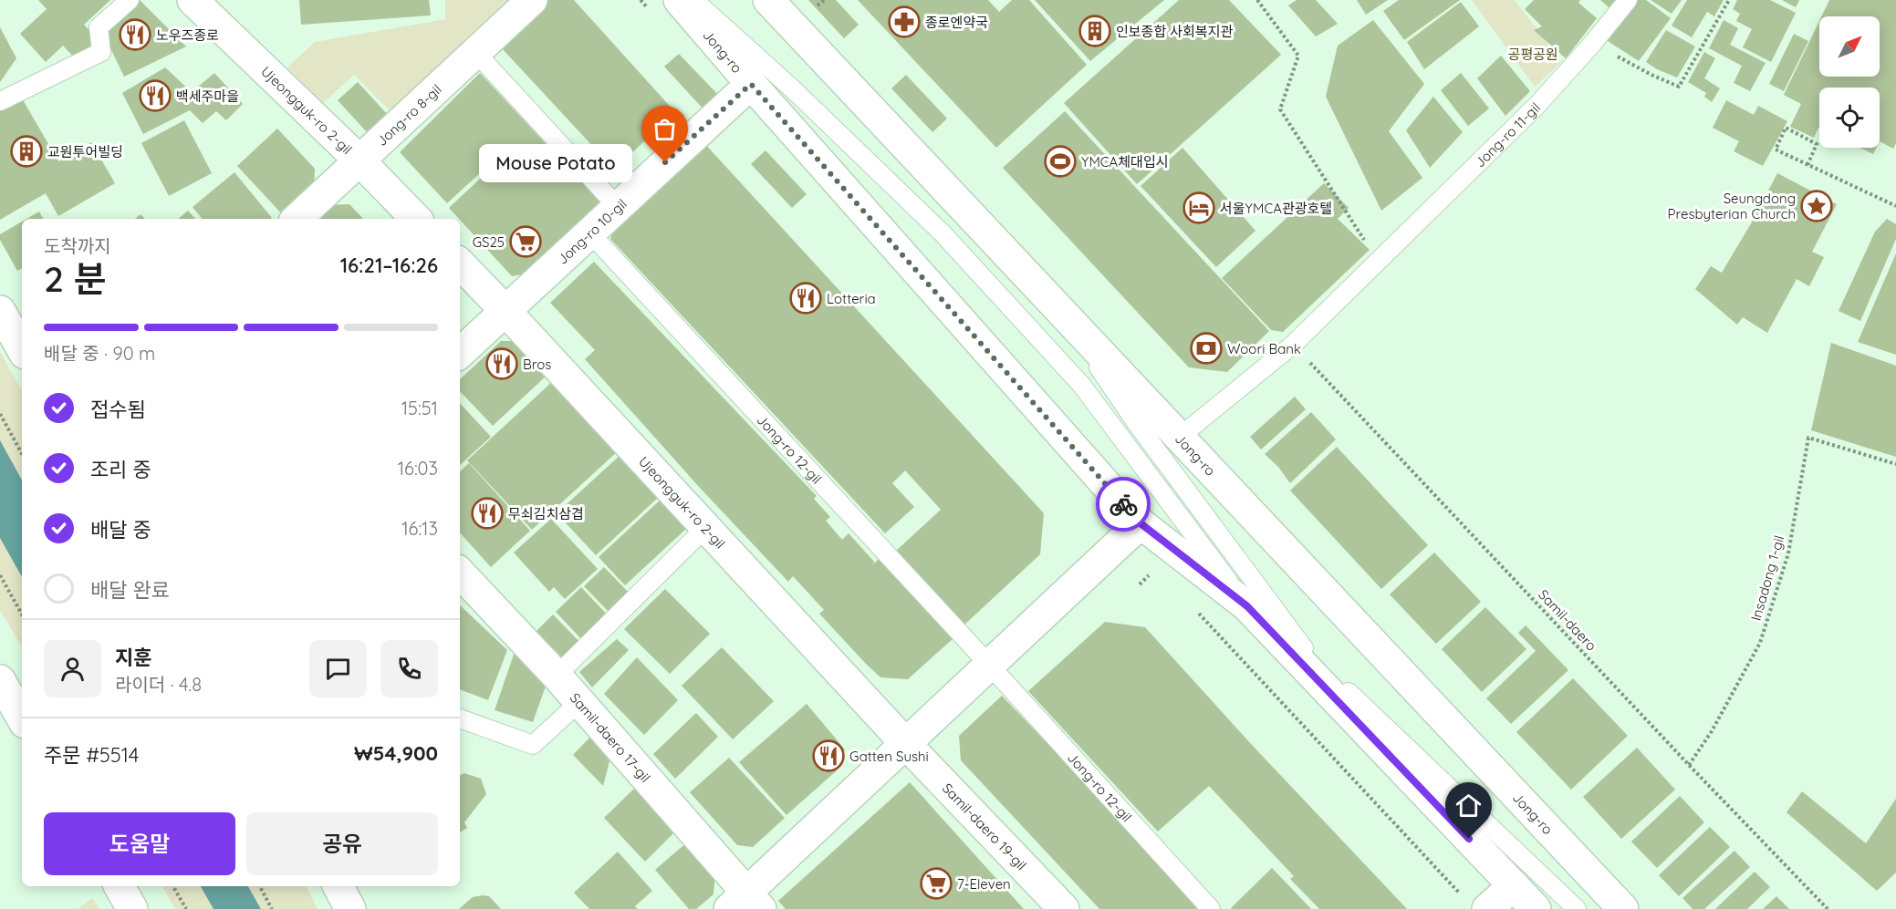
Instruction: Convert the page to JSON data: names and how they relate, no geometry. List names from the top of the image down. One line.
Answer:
{"streets":{"street":["Jong-ro","Ujeongguk-ro 2-gil","Jong-ro 8-gil","Jong-ro 10-gil","Samil-daero 17-gil","Samil-daero 19-gil"],"lane":["Jong-ro 11-gil","Jong-ro 12-gil"],"path":["Insadong 1-gil","Samil-daero"]},"crossings":[["Jong-ro","Jong-ro 11-gil"],["Jong-ro","Jong-ro 10-gil"],["Ujeongguk-ro 2-gil","Jong-ro 8-gil"],["Ujeongguk-ro 2-gil","Jong-ro 10-gil"],["Ujeongguk-ro 2-gil","Samil-daero 19-gil"],["Jong-ro 11-gil","Samil-daero"],["Jong-ro 10-gil","Jong-ro 12-gil"],["Insadong 1-gil","Samil-daero"]],"parks":["공평공원"],"places":{"pharmacy":["종로엔약국"],"building":["인보종합 사회복지관","교원투어빌딩"],"restaurant":["노우즈종로","백세주마을","Lotteria","Bros","무쇠김치삼겹","Gatten Sushi"],"sports":["YMCA체대입시"],"other":["Mouse Potato"],"place":["Seungdong Presbyterian Church"],"hotel":["서울YMCA관광호텔"],"supermarket":["GS25","7-Eleven"],"bank":["Woori Bank"]},"north":"top right","page":{"bubble":"Mouse Potato","heading":["2 분","도착까지","16:21–16:26"],"panel":["지훈","라이더 · 4.8","주문 #5514","₩54,900"],"bar":"배달 중 · 90 m","list":[["접수됨","15:51"],["조리 중","16:03"],["배달 중","16:13"],"배달 완료"],"buttons":["도움말","공유"]}}
